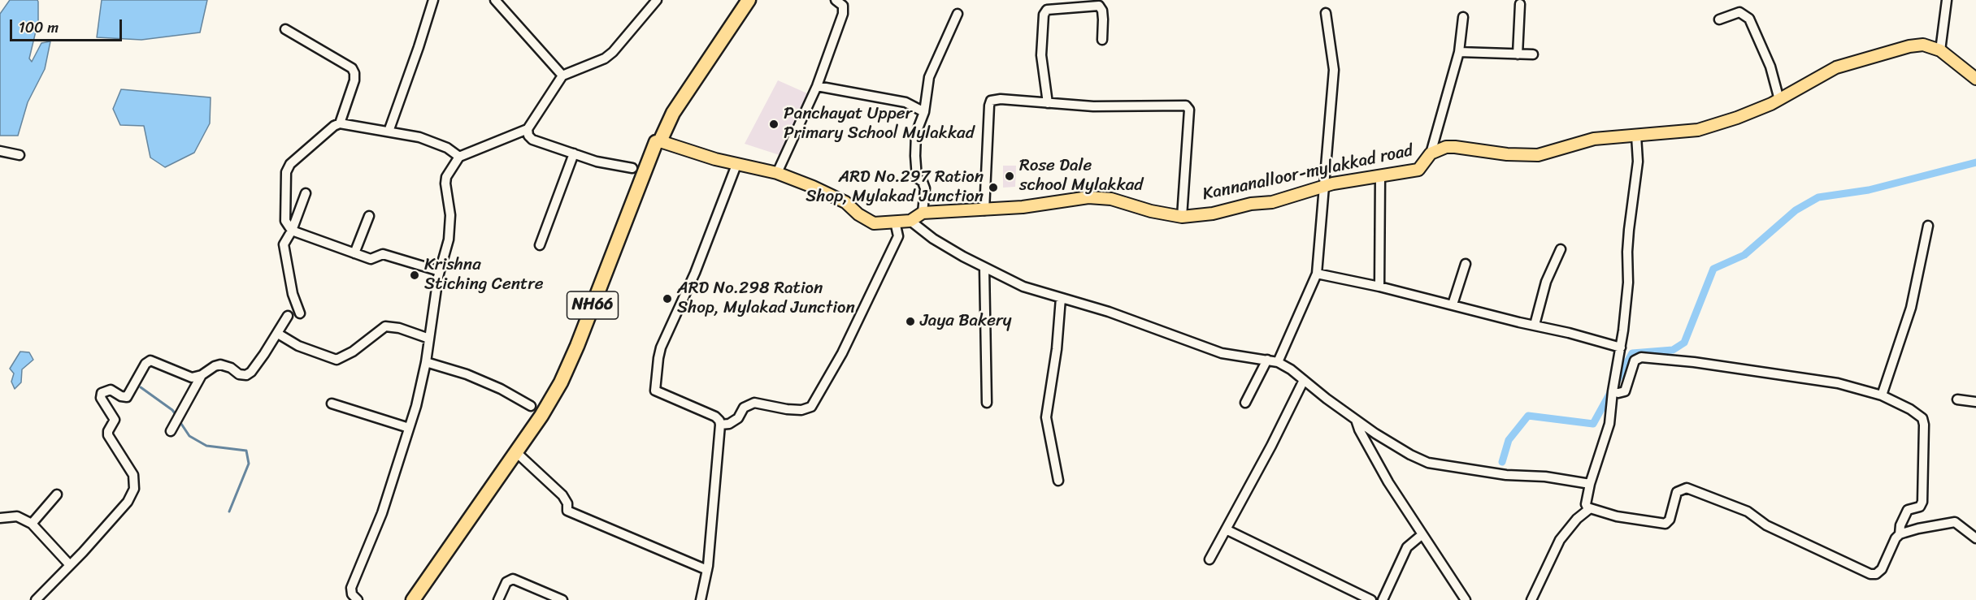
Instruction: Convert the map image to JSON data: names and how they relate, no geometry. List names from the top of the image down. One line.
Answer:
{"streets":{"highway":["NH66"],"main road":["Kannanalloor-mylakkad road"]},"crossings":[["Kannanalloor-mylakkad road","NH66"]],"places":["Panchayat Upper Primary School Mylakkad","Rose Dale school Mylakkad","ARD No.297 Ration Shop, Mylakad Junction","Krishna Stiching Centre","ARD No.298 Ration Shop, Mylakad Junction","Jaya Bakery"],"scale_bar":"100 m"}
